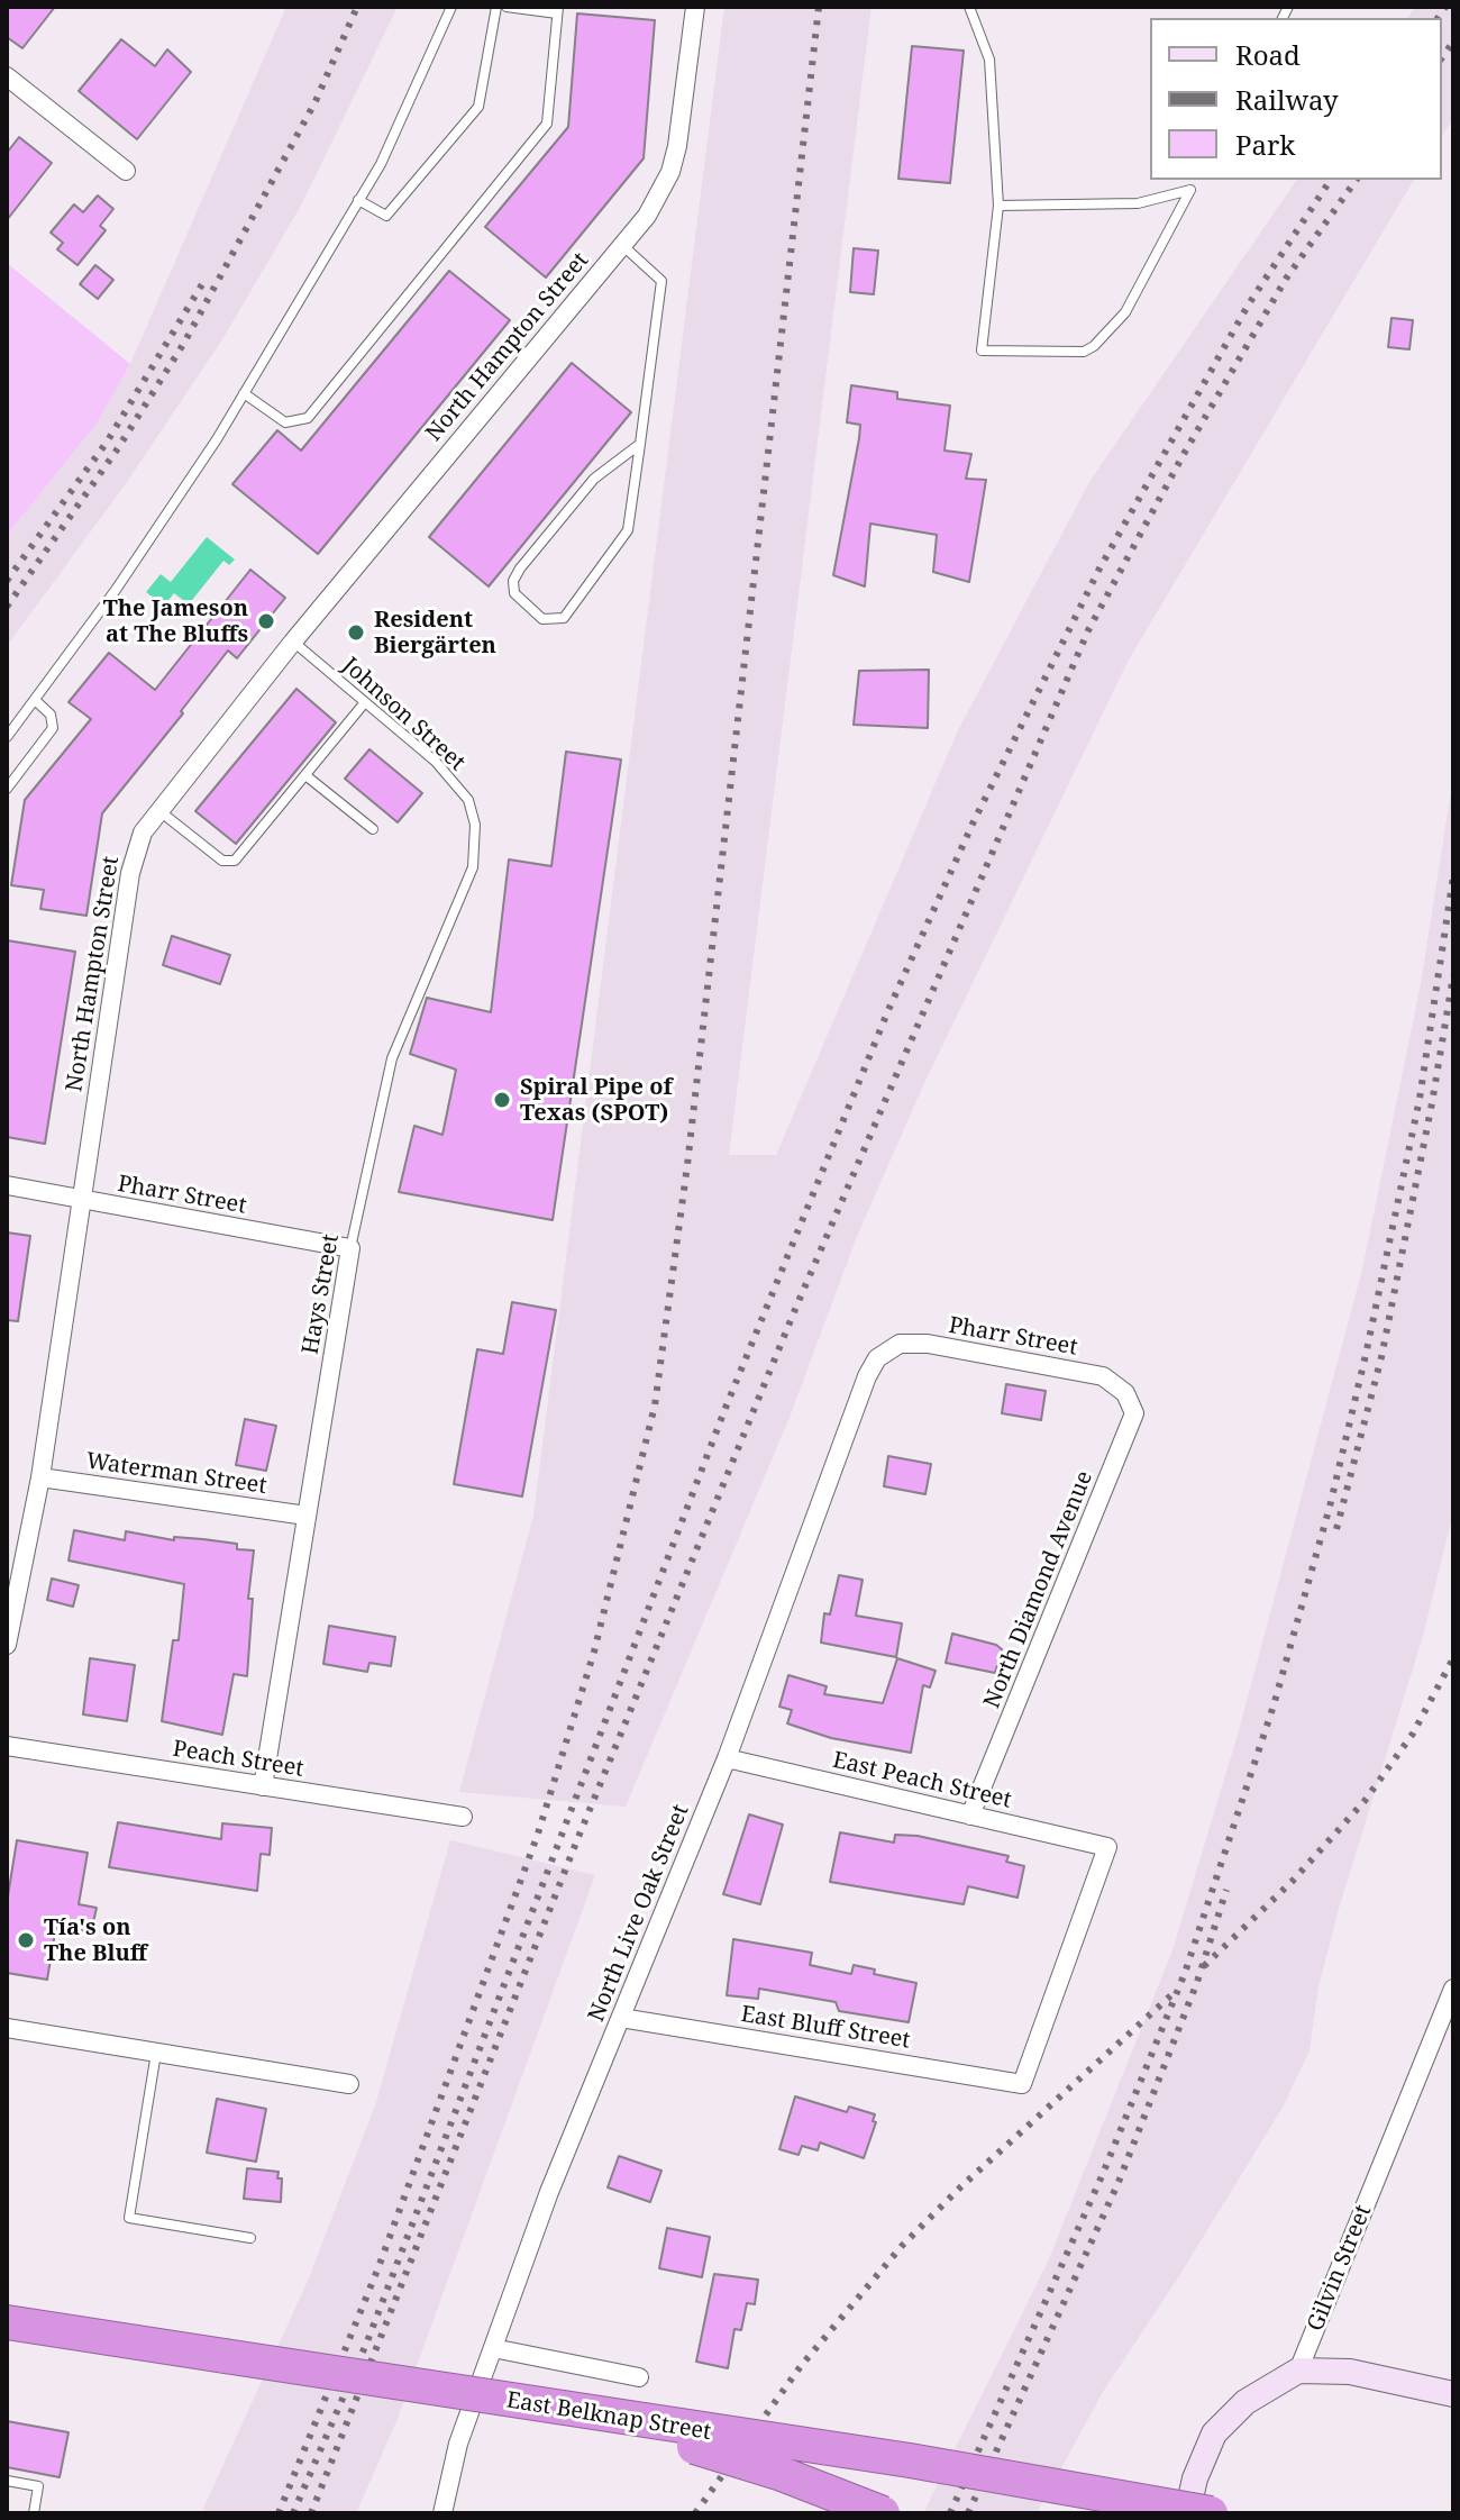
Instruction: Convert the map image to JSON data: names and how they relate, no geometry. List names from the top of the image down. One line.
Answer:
{"streets":{"highway":["East Belknap Street"],"street":["North Hampton Street","Pharr Street","Hays Street","Waterman Street","North Diamond Avenue","Peach Street","East Peach Street","North Live Oak Street","East Bluff Street","Gilvin Street"],"lane":["Johnson Street"]},"crossings":[["North Hampton Street","Johnson Street"],["North Hampton Street","Pharr Street"],["North Hampton Street","Waterman Street"],["Johnson Street","Hays Street"],["Pharr Street","Hays Street"],["Pharr Street","North Diamond Avenue"],["Pharr Street","North Live Oak Street"],["Hays Street","Waterman Street"],["Hays Street","Peach Street"],["North Diamond Avenue","East Peach Street"],["East Peach Street","North Live Oak Street"],["East Peach Street","East Bluff Street"],["North Live Oak Street","East Bluff Street"],["North Live Oak Street","East Belknap Street"]],"places":["The Jameson at The Bluffs","Resident Biergärten","Spiral Pipe of Texas (SPOT)","Tía's on The Bluff"],"legend":["Road","Railway","Park"]}
